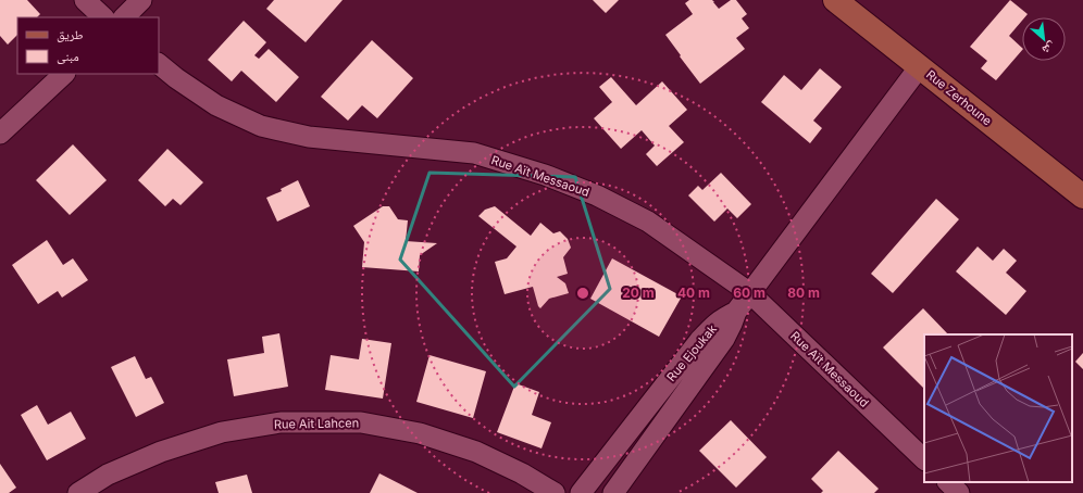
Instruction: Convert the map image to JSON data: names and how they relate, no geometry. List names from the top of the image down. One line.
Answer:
{"streets":{"street":["Rue Zerhoune","Rue Aït Messaoud","Rue Ejoukak","Rue Ait Lahcen"]},"legend":["طريق","مبنى"],"north":"bottom right","rings":["20 m","40 m","60 m","80 m"]}
